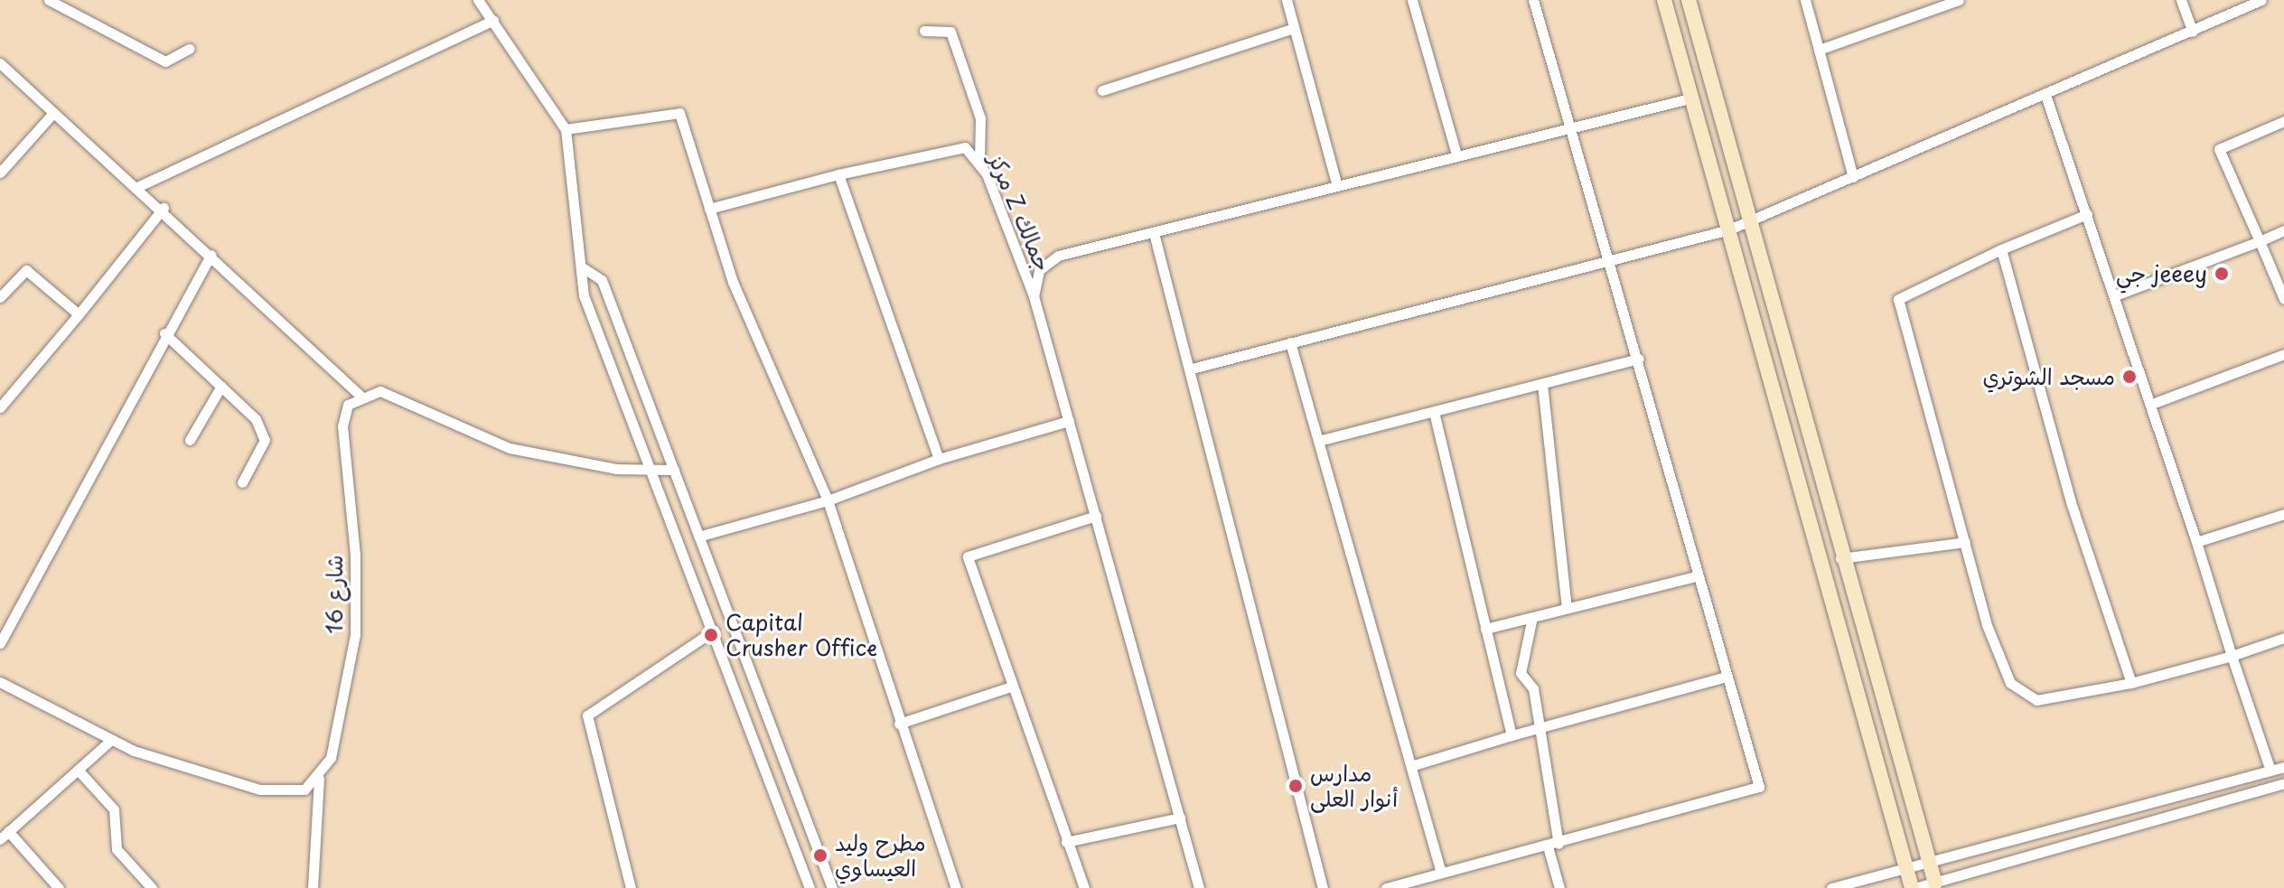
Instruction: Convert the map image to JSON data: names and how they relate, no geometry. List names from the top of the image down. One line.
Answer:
{"streets":{"street":["مركز Z جمالك","شارع 16"]},"places":["جي jeeey","مسجد الشوتري","Capital Crusher Office","مدارس أنوار العلى","مطرح وليد العيساوي"]}
